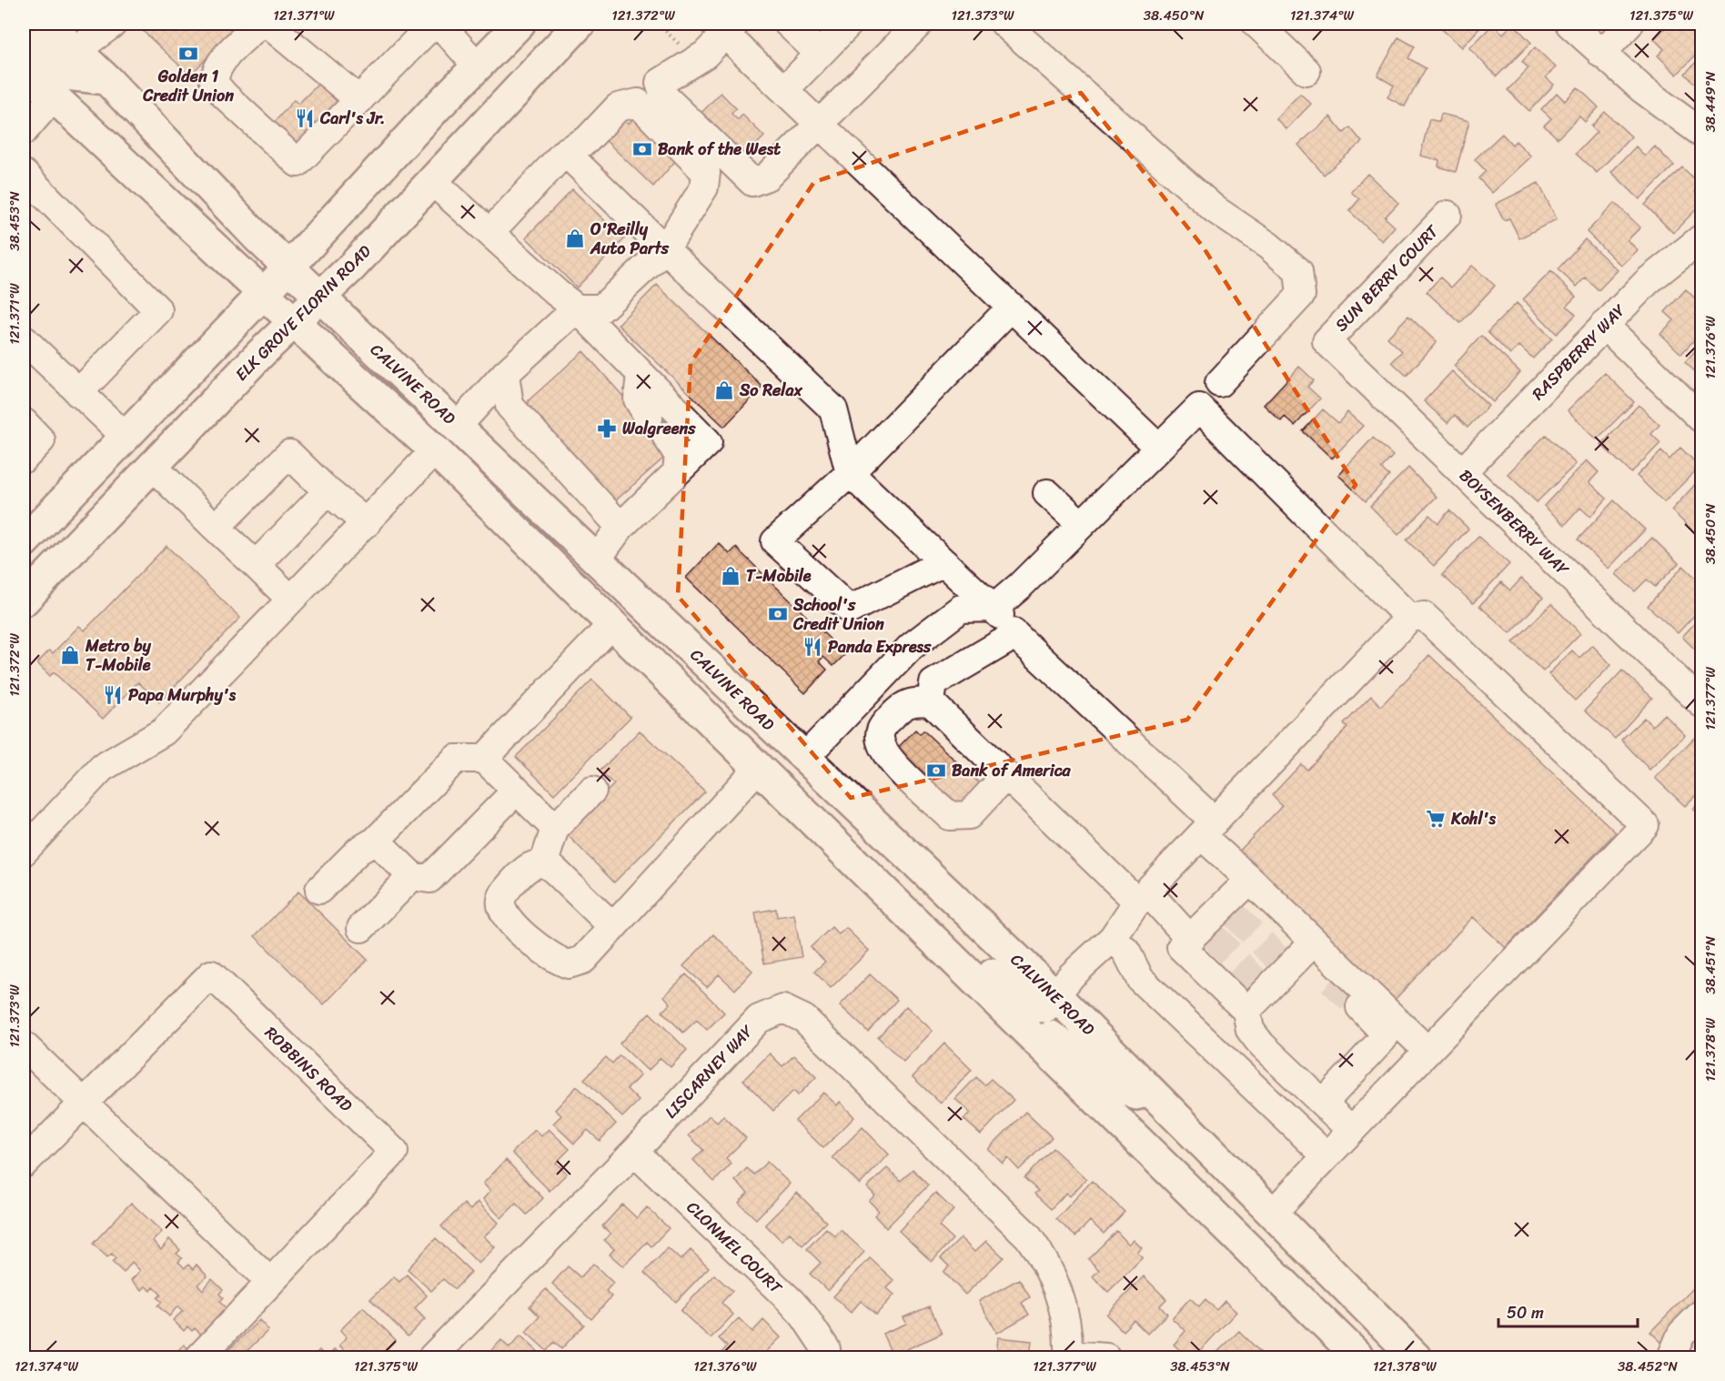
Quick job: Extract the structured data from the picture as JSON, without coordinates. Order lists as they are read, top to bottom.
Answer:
{
  "streets": {
    "main road": ["ELK GROVE FLORIN ROAD", "CALVINE ROAD"],
    "street": [
      "SUN BERRY COURT",
      "RASPBERRY WAY",
      "BOYSENBERRY WAY",
      "ROBBINS ROAD",
      "LISCARNEY WAY",
      "CLONMEL COURT"
    ]
  },
  "crossings": [
    ["SUN BERRY COURT", "BOYSENBERRY WAY"],
    ["ELK GROVE FLORIN ROAD", "CALVINE ROAD"],
    ["RASPBERRY WAY", "BOYSENBERRY WAY"],
    ["LISCARNEY WAY", "CLONMEL COURT"]
  ],
  "places": {
    "bank": [
      "Golden 1 Credit Union",
      "Bank of the West",
      "School's Credit Union",
      "Bank of America"
    ],
    "restaurant": ["Carl's Jr.", "Panda Express", "Papa Murphy's"],
    "shop": [
      "O'Reilly Auto Parts",
      "So Relax",
      "T-Mobile",
      "Metro by T-Mobile"
    ],
    "pharmacy": ["Walgreens"],
    "supermarket": ["Kohl's"]
  },
  "scale_bar": "50 m",
  "coordinates": [
    "121.371°W",
    "121.372°W",
    "121.373°W",
    "38.450°N",
    "121.374°W",
    "121.375°W",
    "38.449°N",
    "38.453°N",
    "121.376°W",
    "121.377°W",
    "38.451°N",
    "121.378°W",
    "38.452°N"
  ]
}
